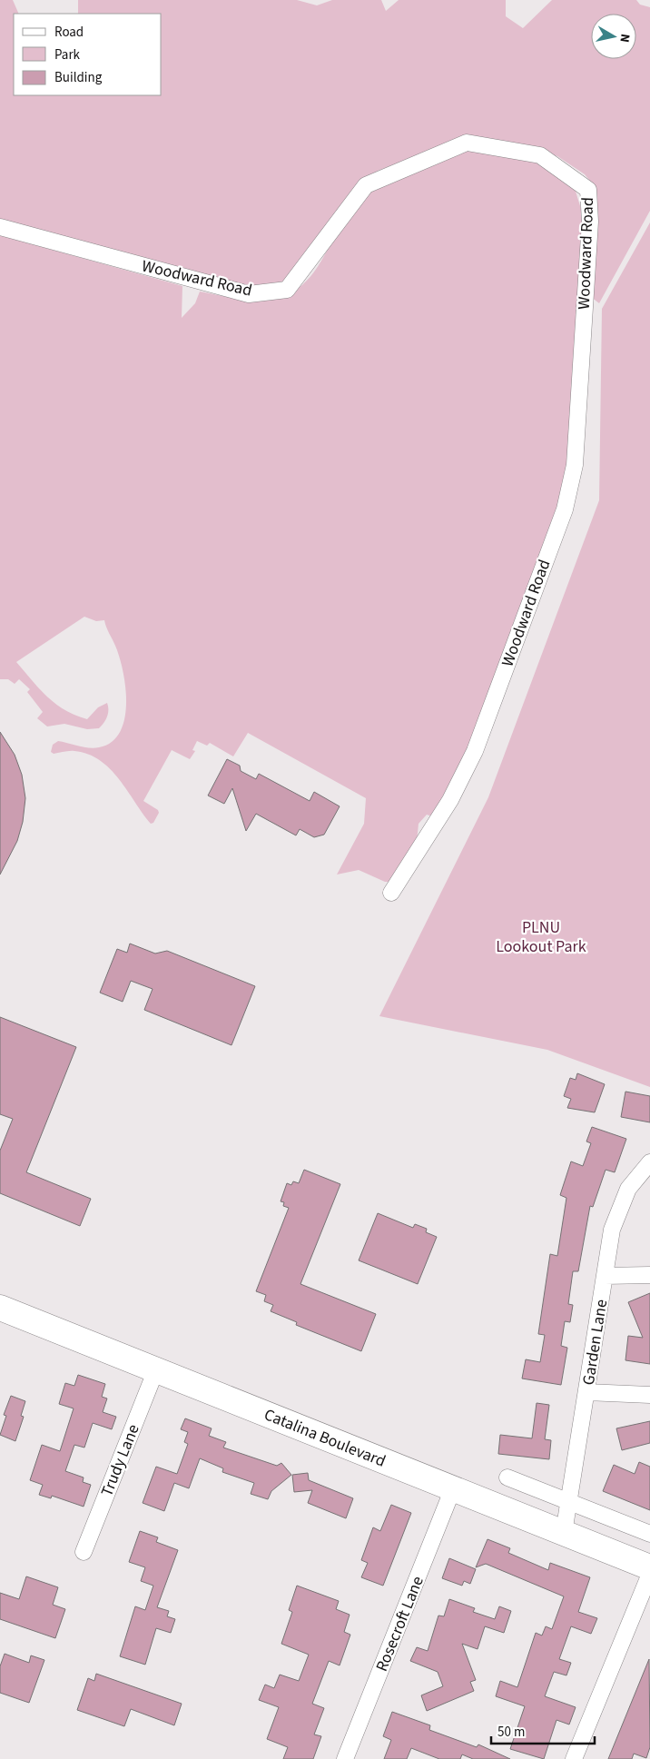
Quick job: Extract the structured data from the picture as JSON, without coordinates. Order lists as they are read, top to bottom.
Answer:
{
  "streets": {
    "main road": ["Catalina Boulevard"],
    "street": [
      "Woodward Road",
      "Garden Lane",
      "Trudy Lane",
      "Rosecroft Lane"
    ]
  },
  "crossings": [
    ["Garden Lane", "Catalina Boulevard"],
    ["Catalina Boulevard", "Trudy Lane"],
    ["Catalina Boulevard", "Rosecroft Lane"]
  ],
  "parks": ["PLNU Lookout Park"],
  "legend": ["Road", "Park", "Building"],
  "scale_bar": "50 m",
  "north": "right"
}
